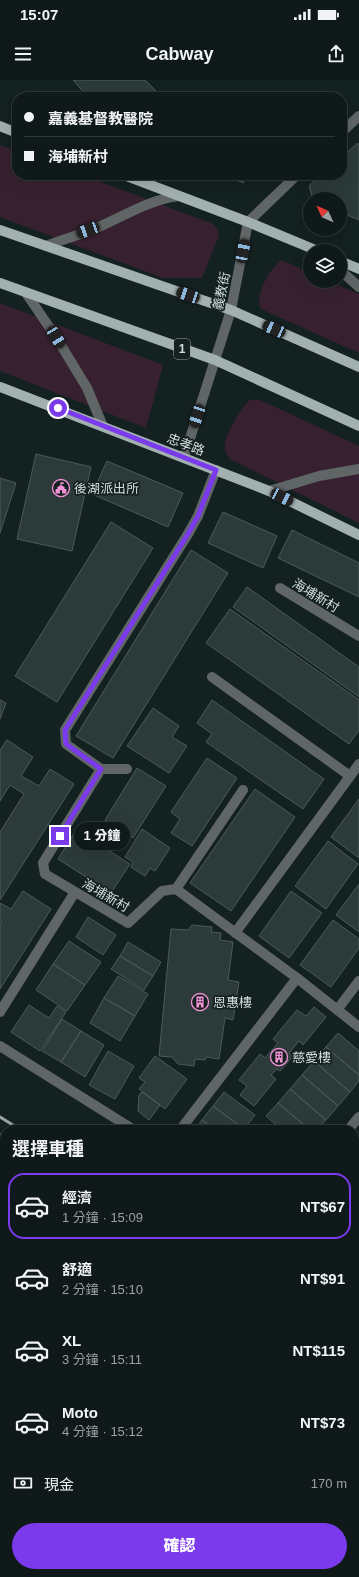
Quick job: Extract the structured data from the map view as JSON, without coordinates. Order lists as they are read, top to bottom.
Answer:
{
  "streets": {
    "main road": ["1", "忠孝路"],
    "street": ["義教街", "海埔新村"]
  },
  "crossings": [
    ["義教街", "1"],
    ["義教街", "忠孝路"]
  ],
  "places": {
    "public building": ["後湖派出所"],
    "building": ["恩惠樓", "慈愛樓"]
  },
  "north": "top left",
  "page": {
    "status": "15:07",
    "header": "Cabway",
    "banner": ["嘉義基督教醫院", "海埔新村"],
    "bubble": "1 分鐘",
    "heading": "選擇車種",
    "list": [
      {
        "name": "經濟",
        "note": "1 分鐘 · 15:09",
        "value": "NT$67"
      },
      {
        "name": "舒適",
        "note": "2 分鐘 · 15:10",
        "value": "NT$91"
      },
      {
        "name": "XL",
        "note": "3 分鐘 · 15:11",
        "value": "NT$115"
      },
      {
        "name": "Moto",
        "note": "4 分鐘 · 15:12",
        "value": "NT$73"
      }
    ],
    "pay": ["現金", "170 m"],
    "buttons": "確認"
  }
}
